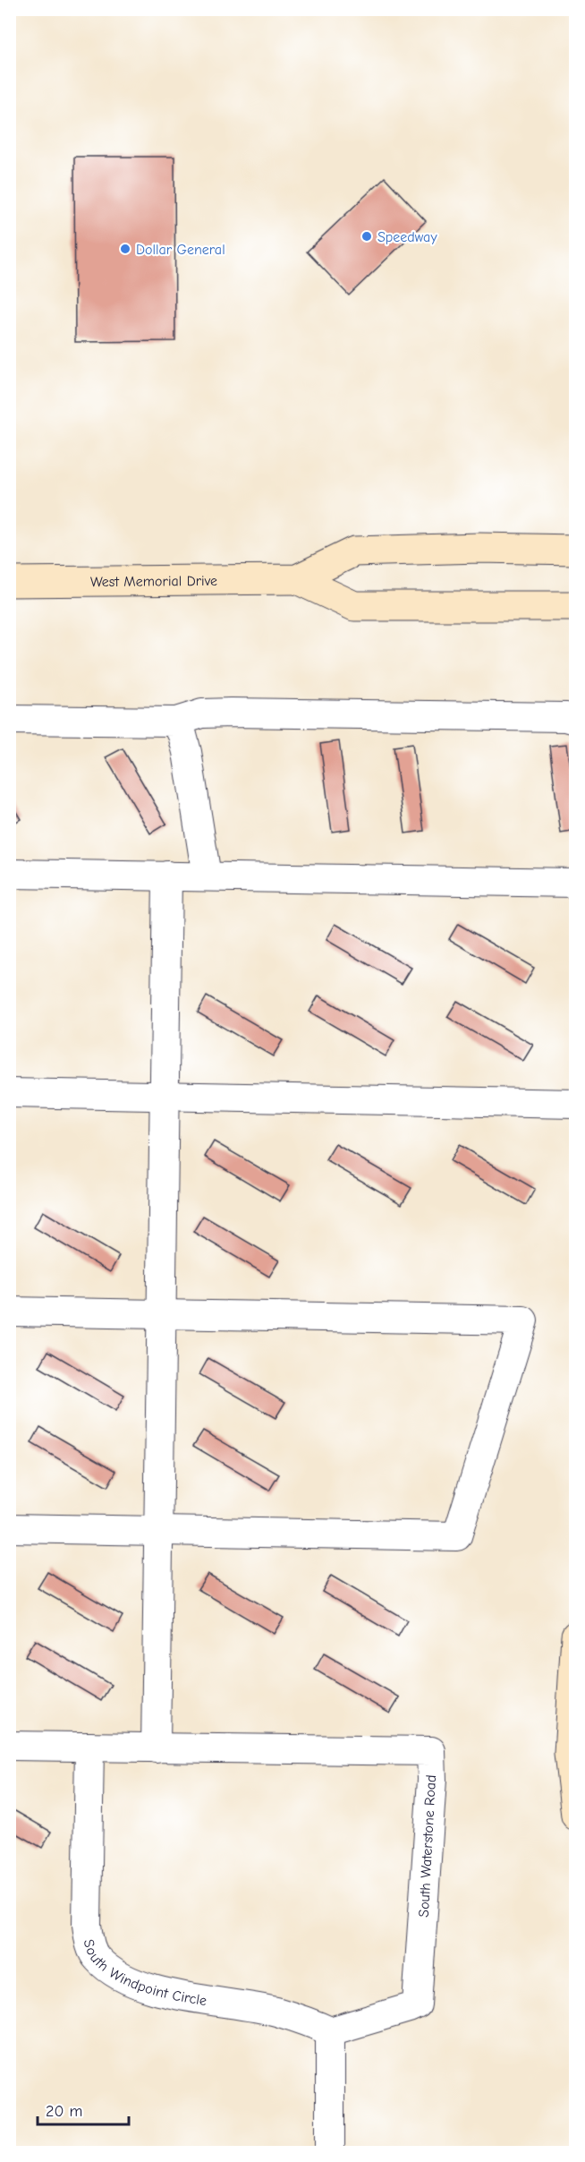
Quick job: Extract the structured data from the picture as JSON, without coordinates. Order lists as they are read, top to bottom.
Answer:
{
  "streets": {
    "main road": ["West Memorial Drive"],
    "street": ["South Waterstone Road", "South Windpoint Circle"]
  },
  "crossings": [
    ["South Waterstone Road", "South Windpoint Circle"]
  ],
  "places": ["Speedway", "Dollar General"],
  "scale_bar": "20 m"
}
